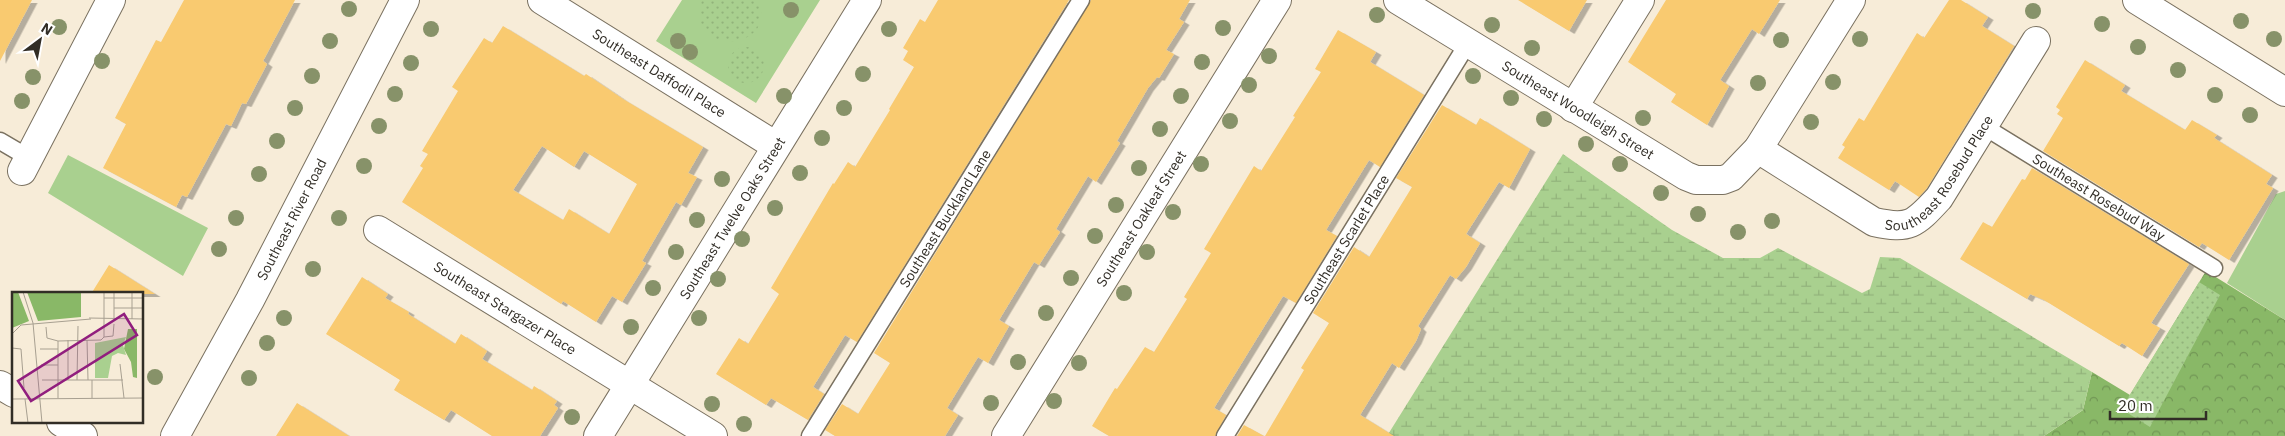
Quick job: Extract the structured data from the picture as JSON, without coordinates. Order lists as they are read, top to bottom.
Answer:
{
  "streets": {
    "street": [
      "Southeast Daffodil Place",
      "Southeast Woodleigh Street",
      "Southeast Rosebud Place",
      "Southeast Twelve Oaks Street",
      "Southeast Oakleaf Street",
      "Southeast River Road",
      "Southeast Stargazer Place"
    ],
    "lane": ["Southeast Rosebud Way", "Southeast Buckland Lane", "Southeast Scarlet Place"]
  },
  "crossings": [
    ["Southeast Daffodil Place", "Southeast Twelve Oaks Street"],
    ["Southeast Woodleigh Street", "Southeast Rosebud Place"],
    ["Southeast Woodleigh Street", "Southeast Scarlet Place"],
    ["Southeast Rosebud Place", "Southeast Rosebud Way"],
    ["Southeast Twelve Oaks Street", "Southeast Stargazer Place"]
  ],
  "scale_bar": "20 m",
  "north": "top right"
}
